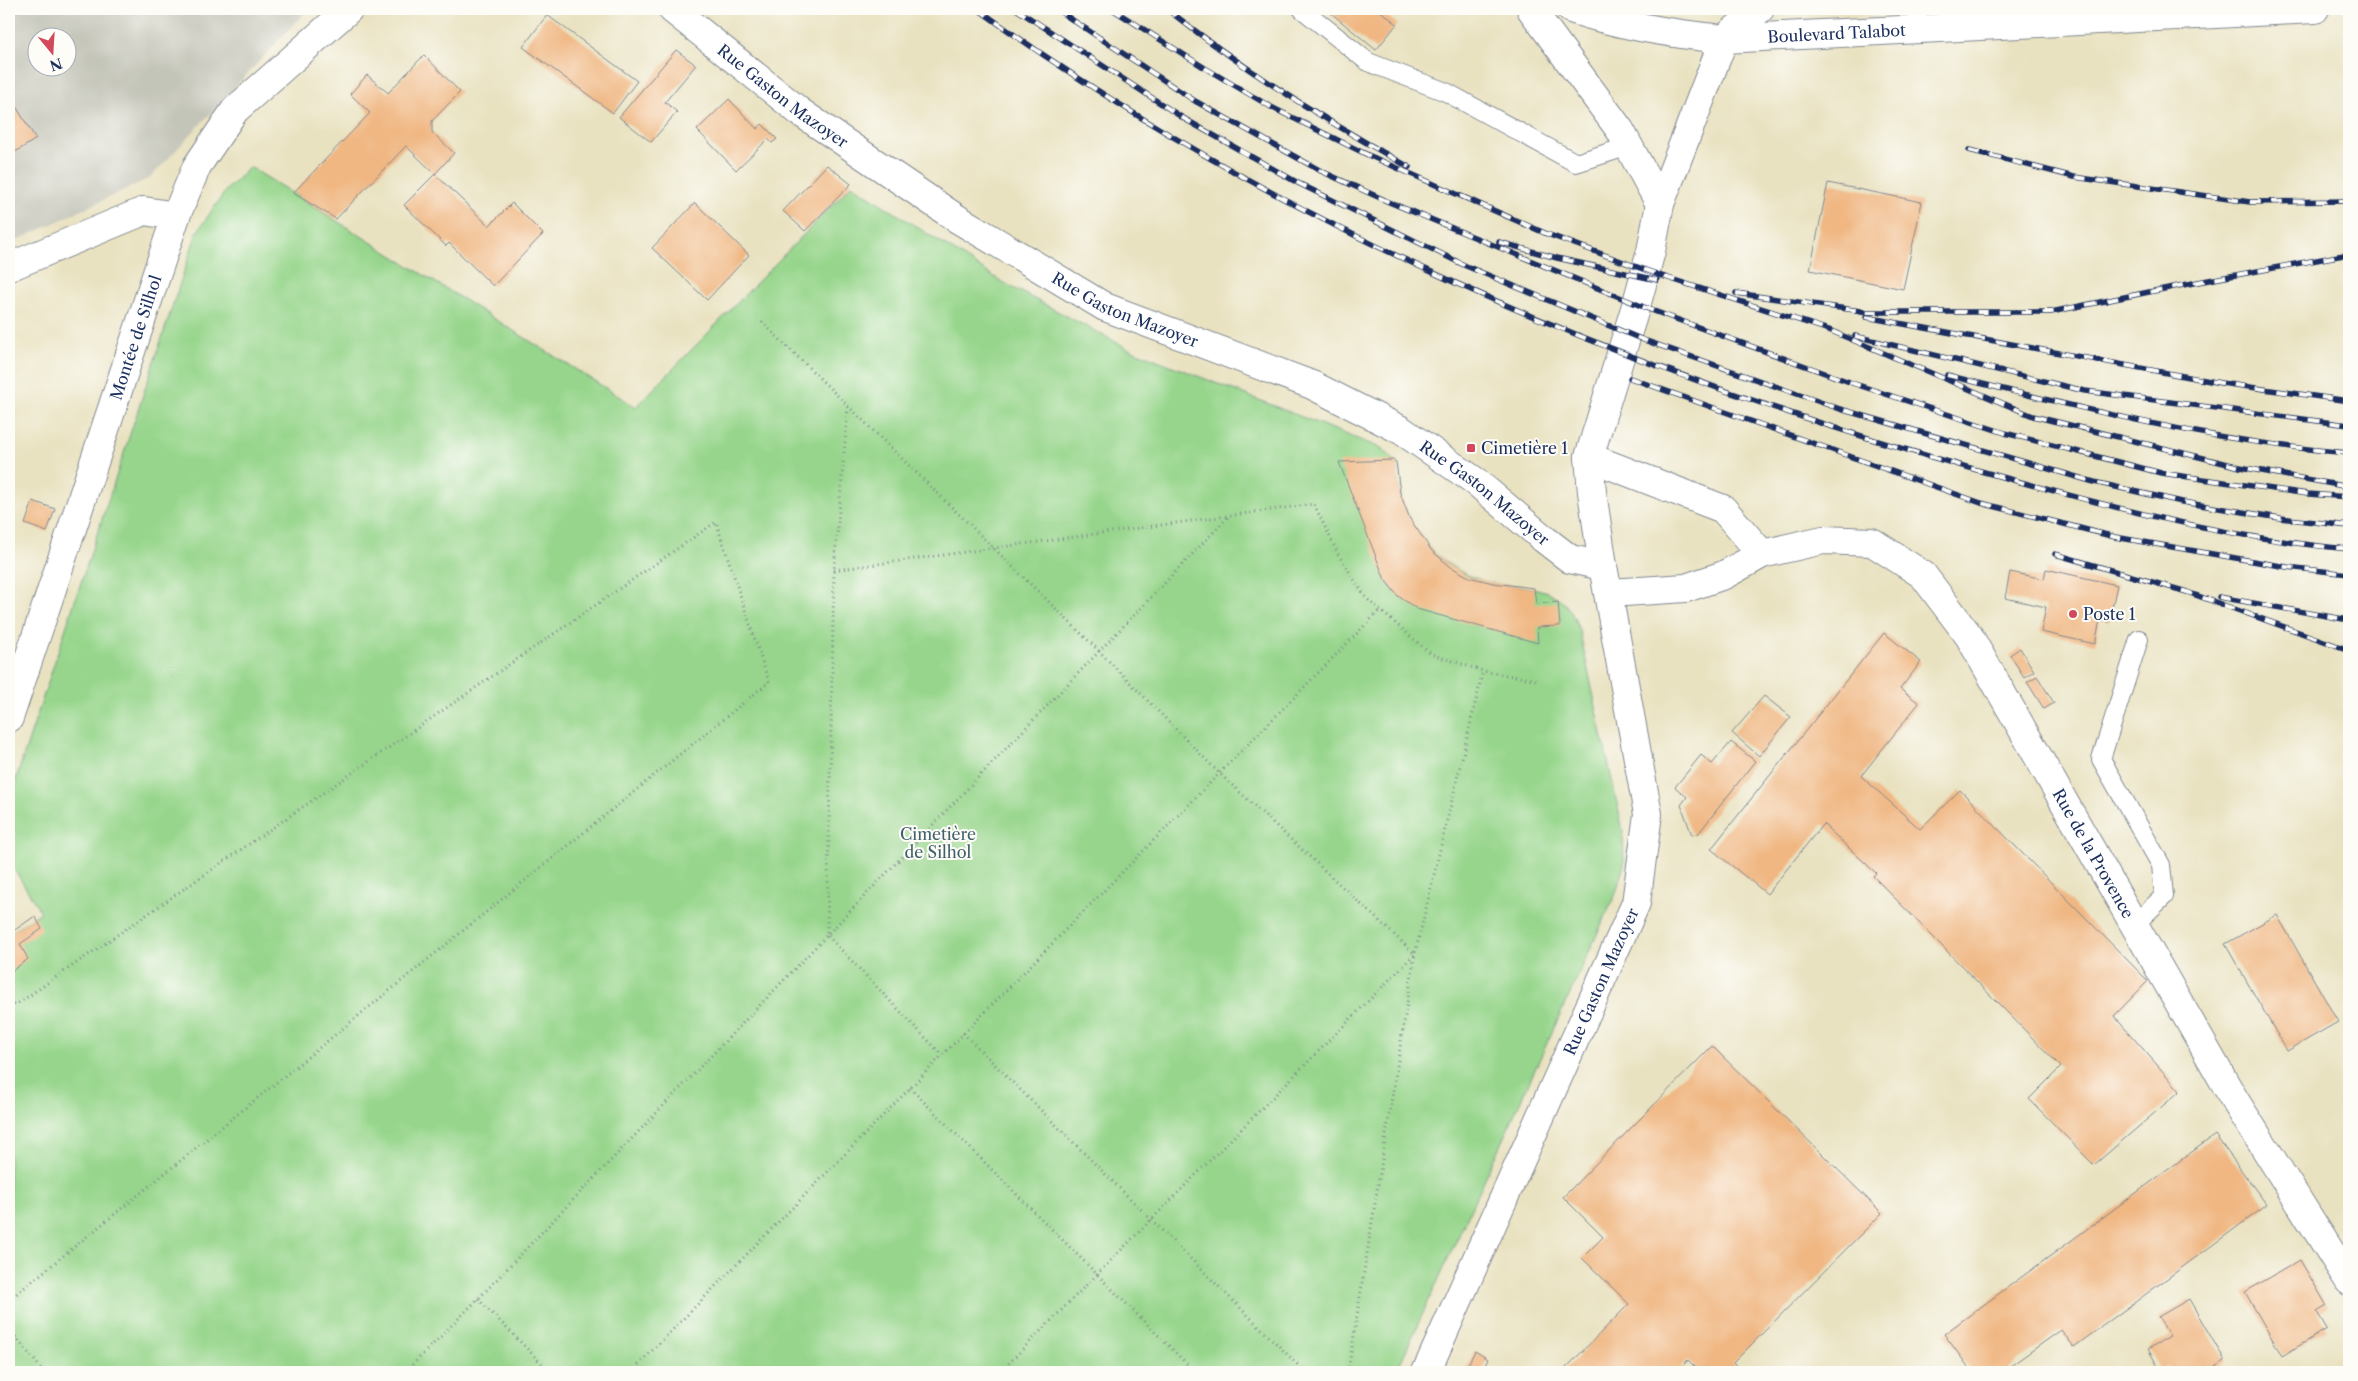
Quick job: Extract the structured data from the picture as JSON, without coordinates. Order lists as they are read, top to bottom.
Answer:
{
  "streets": {
    "street": [
      "Boulevard Talabot",
      "Rue Gaston Mazoyer",
      "Montée de Silhol",
      "Rue de la Provence"
    ]
  },
  "crossings": [
    ["Rue Gaston Mazoyer", "Rue de la Provence"]
  ],
  "parks": ["Cimetière de Silhol"],
  "places": {
    "transit": ["Cimetière 1"],
    "other": ["Poste 1"]
  },
  "north": "bottom"
}
